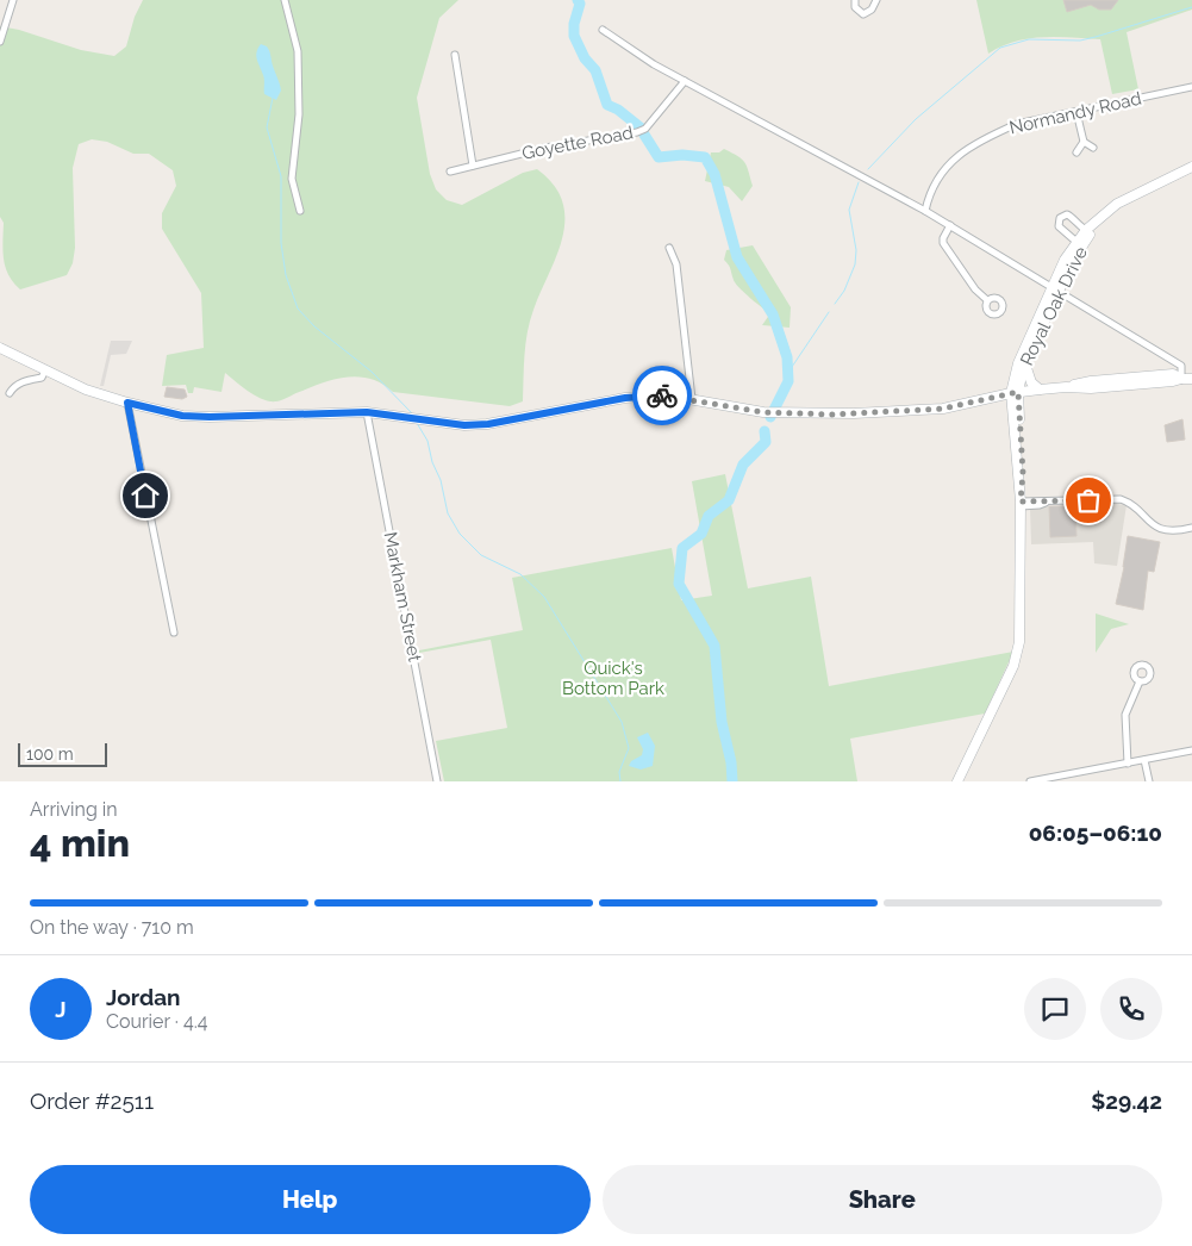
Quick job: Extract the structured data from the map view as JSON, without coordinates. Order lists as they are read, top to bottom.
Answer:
{
  "streets": {
    "main road": ["Royal Oak Drive"],
    "street": ["Normandy Road", "Goyette Road", "Markham Street"]
  },
  "parks": ["Quick's Bottom Park"],
  "scale_bar": "100 m",
  "page": {
    "scale": "100 m",
    "heading": ["4 min", "Arriving in", "06:05–06:10"],
    "panel": [
      "Jordan",
      "Courier · 4.4",
      "Order #2511",
      "$29.42"
    ],
    "bar": "On the way · 710 m",
    "round": "J",
    "buttons": ["Help", "Share"]
  }
}
